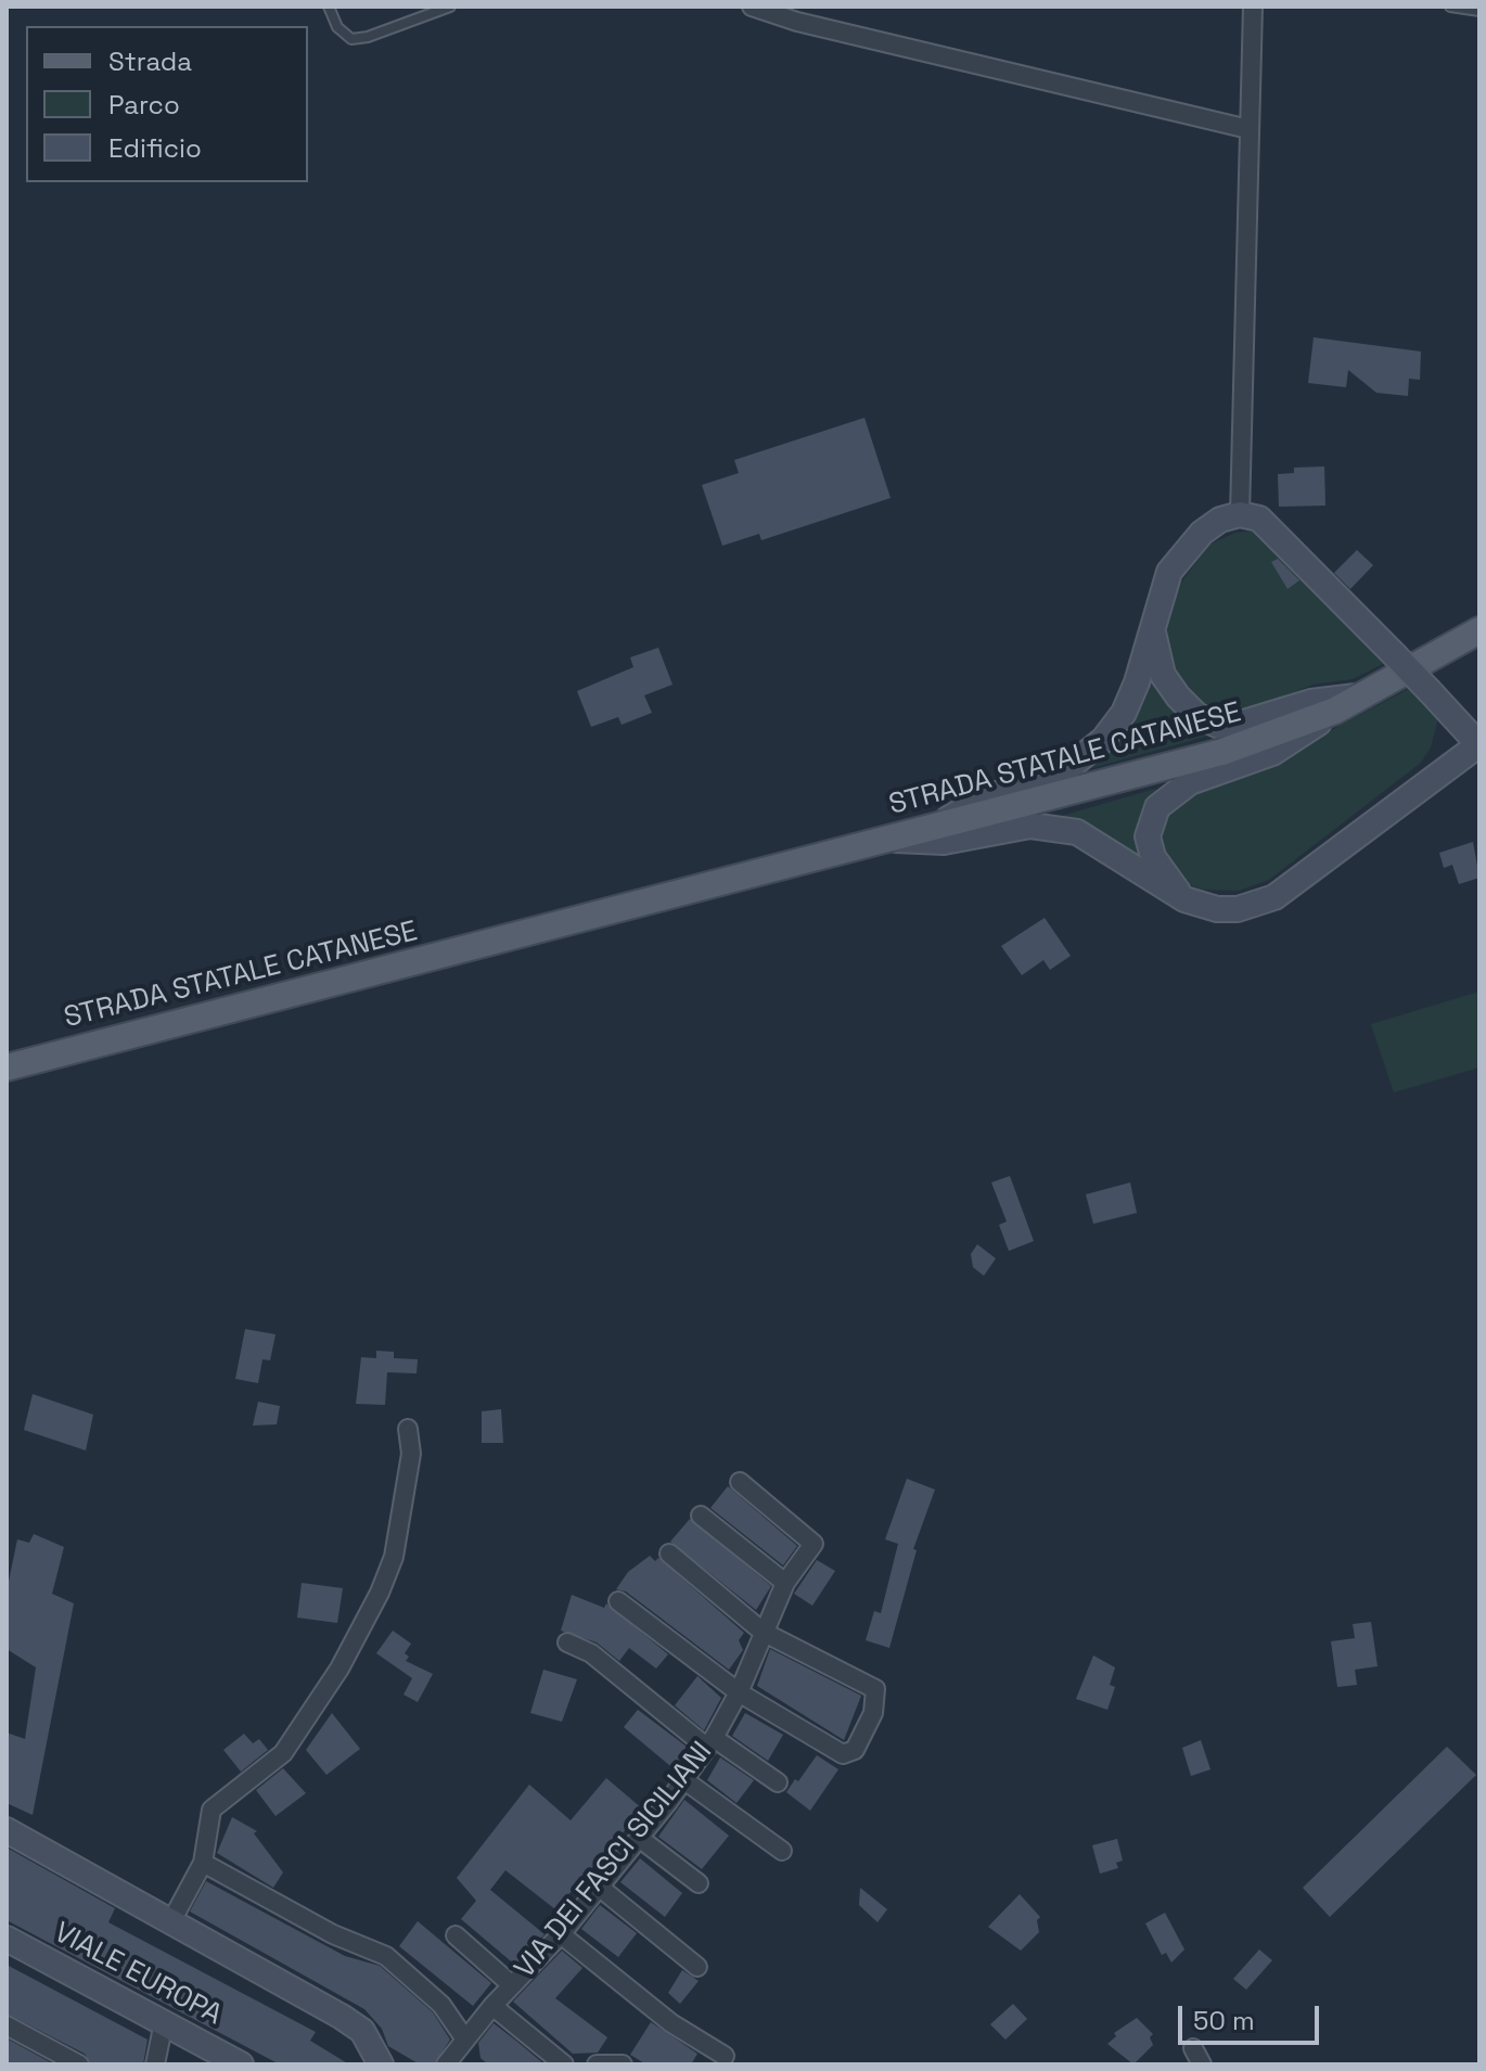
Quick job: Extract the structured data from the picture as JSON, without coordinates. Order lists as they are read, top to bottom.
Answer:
{
  "streets": {
    "main road": ["STRADA STATALE CATANESE"],
    "street": ["VIA DEI FASCI SICILIANI", "VIALE EUROPA"]
  },
  "legend": ["Strada", "Parco", "Edificio"],
  "scale_bar": "50 m"
}
